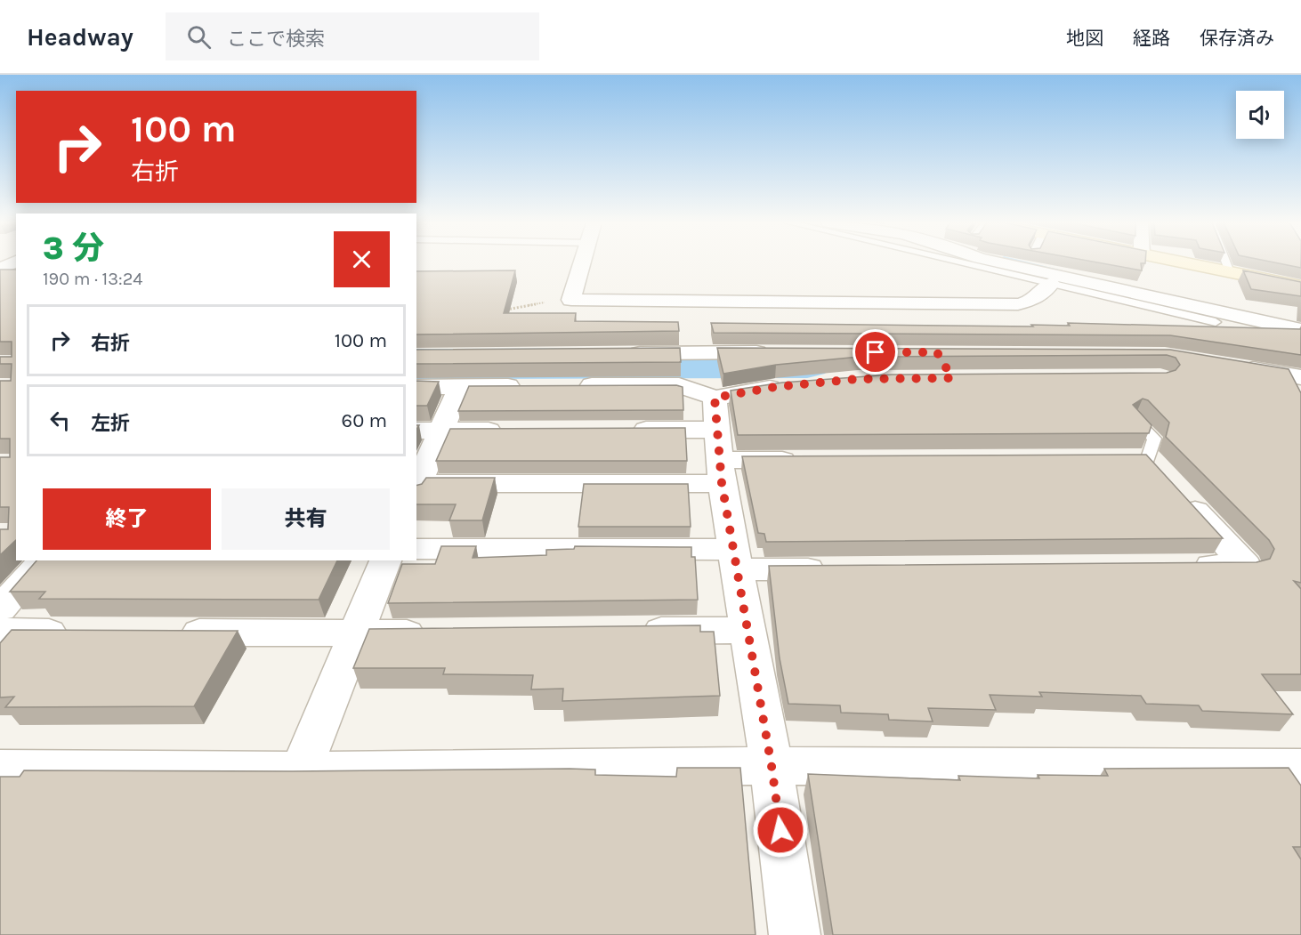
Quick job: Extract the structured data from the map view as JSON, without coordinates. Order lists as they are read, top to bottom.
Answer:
{
  "page": {
    "header": "Headway",
    "search": "ここで検索",
    "nav": ["地図", "経路", "保存済み"],
    "turn": ["100 m", "右折"],
    "heading": ["3 分", "190 m · 13:24"],
    "list": [
      {
        "name": "右折",
        "value": "100 m"
      },
      {
        "name": "左折",
        "value": "60 m"
      }
    ],
    "buttons": ["終了", "共有"]
  }
}
